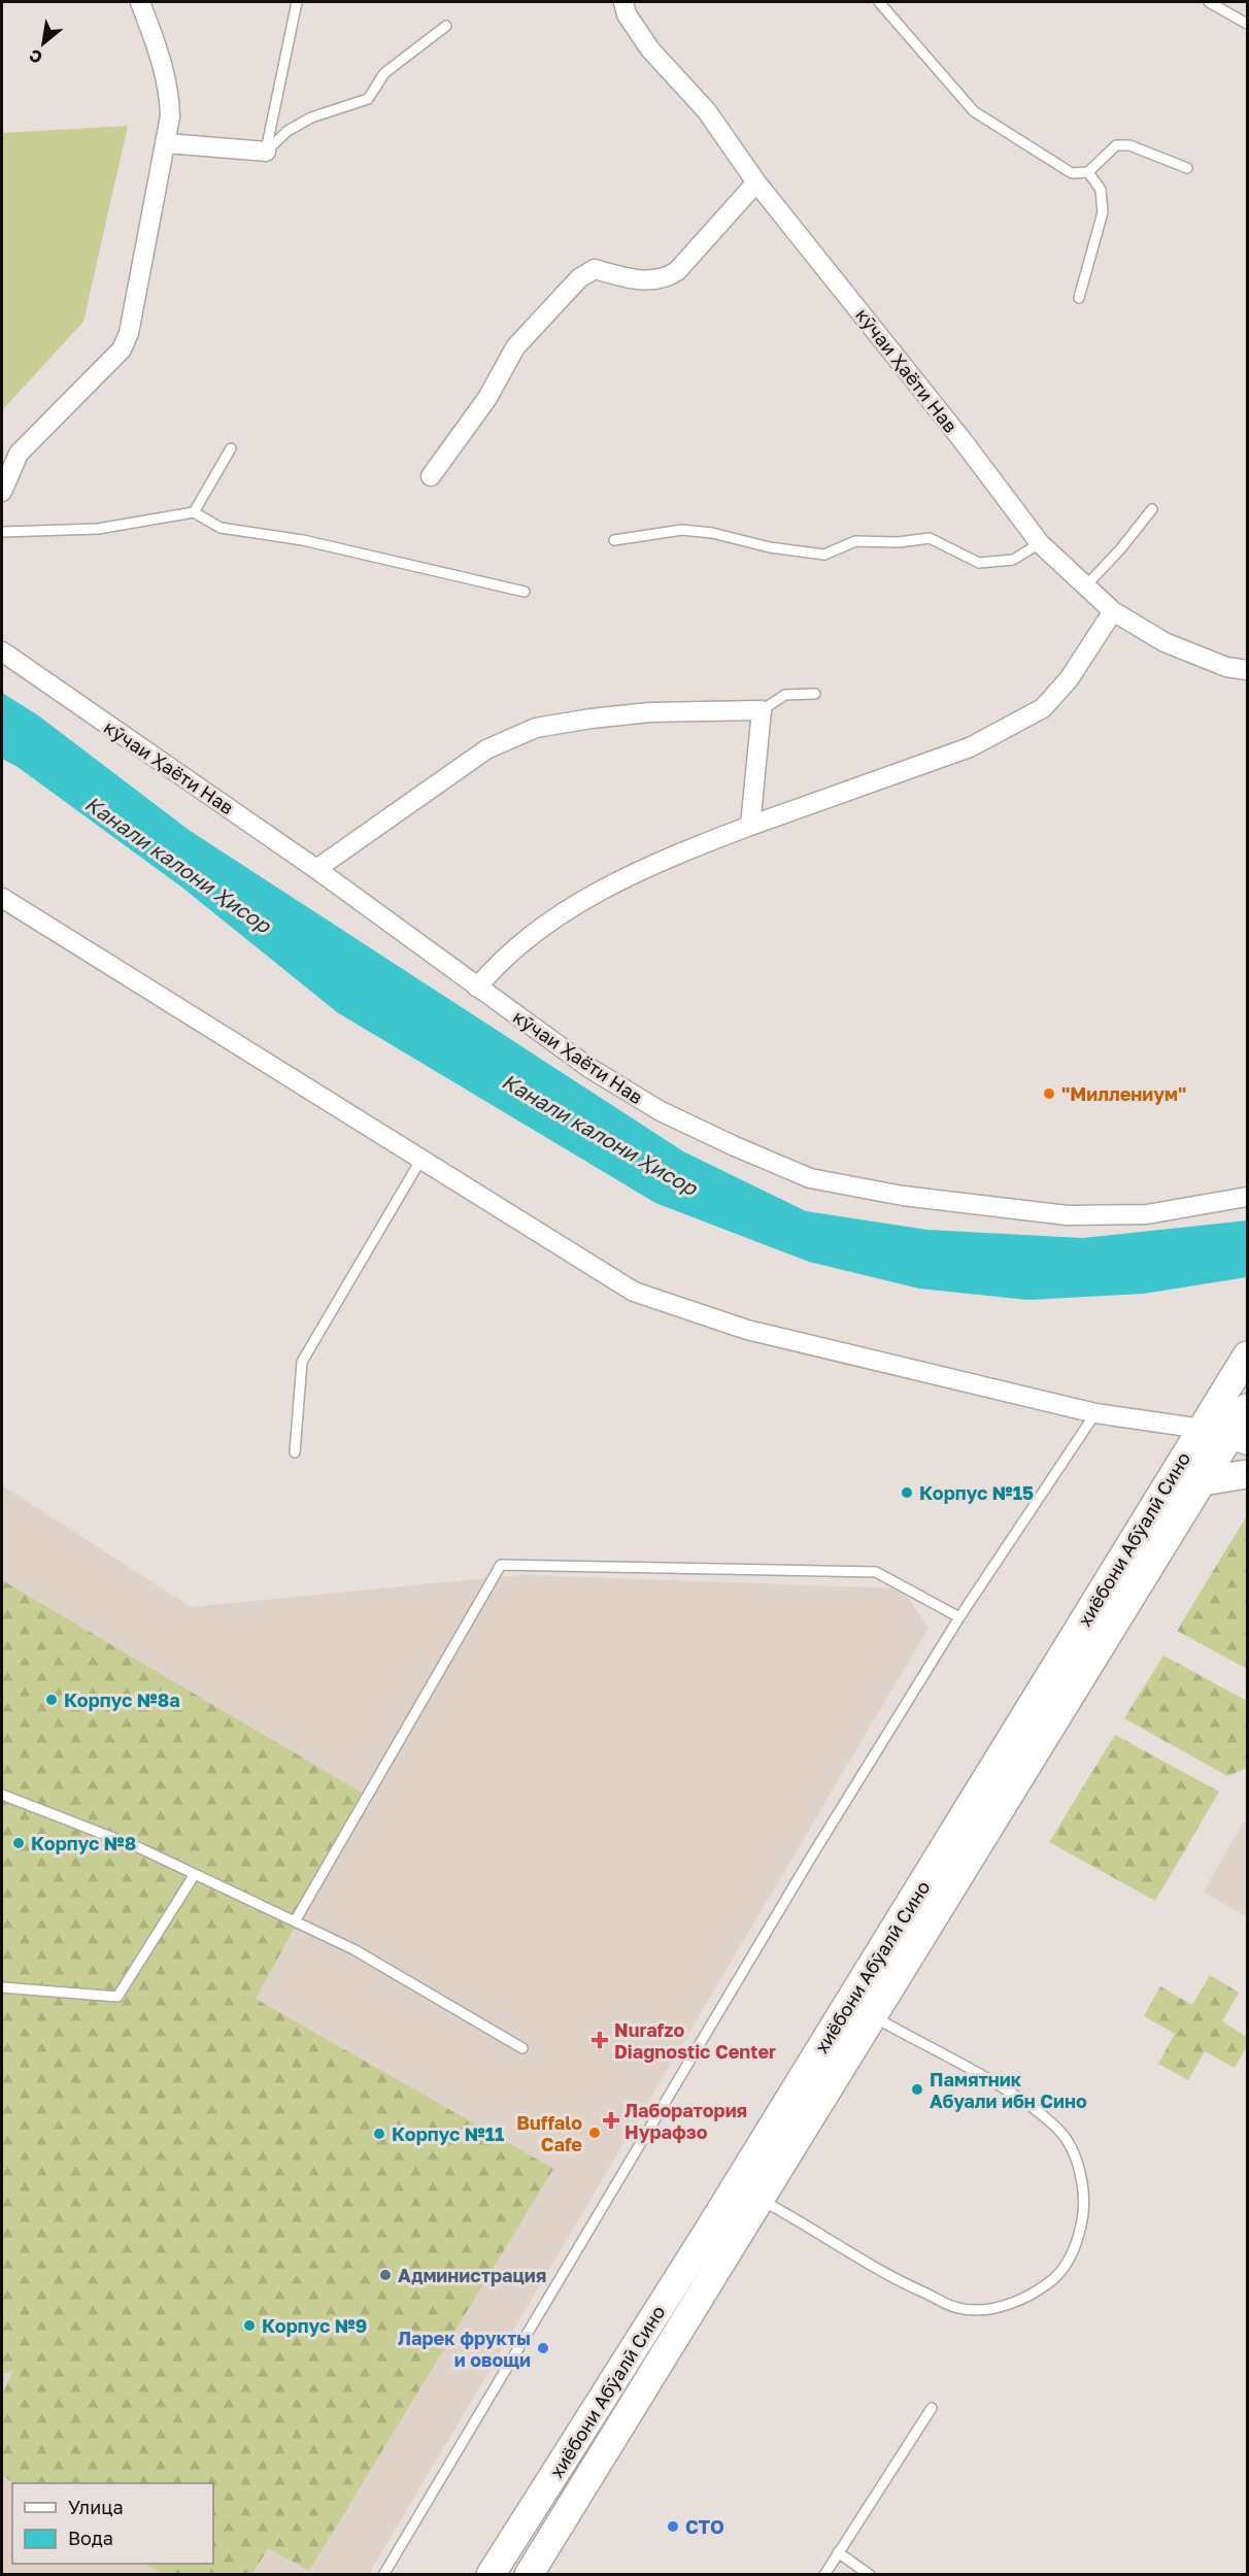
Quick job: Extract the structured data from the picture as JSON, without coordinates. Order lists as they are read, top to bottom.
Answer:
{
  "streets": {
    "main road": ["хиёбони Абӯалӣ Сино"],
    "street": ["кӯчаи Ҳаёти Нав"]
  },
  "water": ["Канали калони Ҳисор"],
  "places": {
    "other": [
      "\"Миллениум\"",
      "Корпус №15",
      "Корпус №8а",
      "Корпус №8",
      "Памятник Абуали ибн Сино",
      "Buffalo Cafe",
      "Корпус №11",
      "Администрация",
      "Корпус №9",
      "Ларек фрукты и овощи",
      "СТО"
    ],
    "health": ["Nurafzo Diagnostic Center", "Лаборатория Нурафзо"]
  },
  "legend": ["Улица", "Вода"],
  "north": "bottom left"
}
